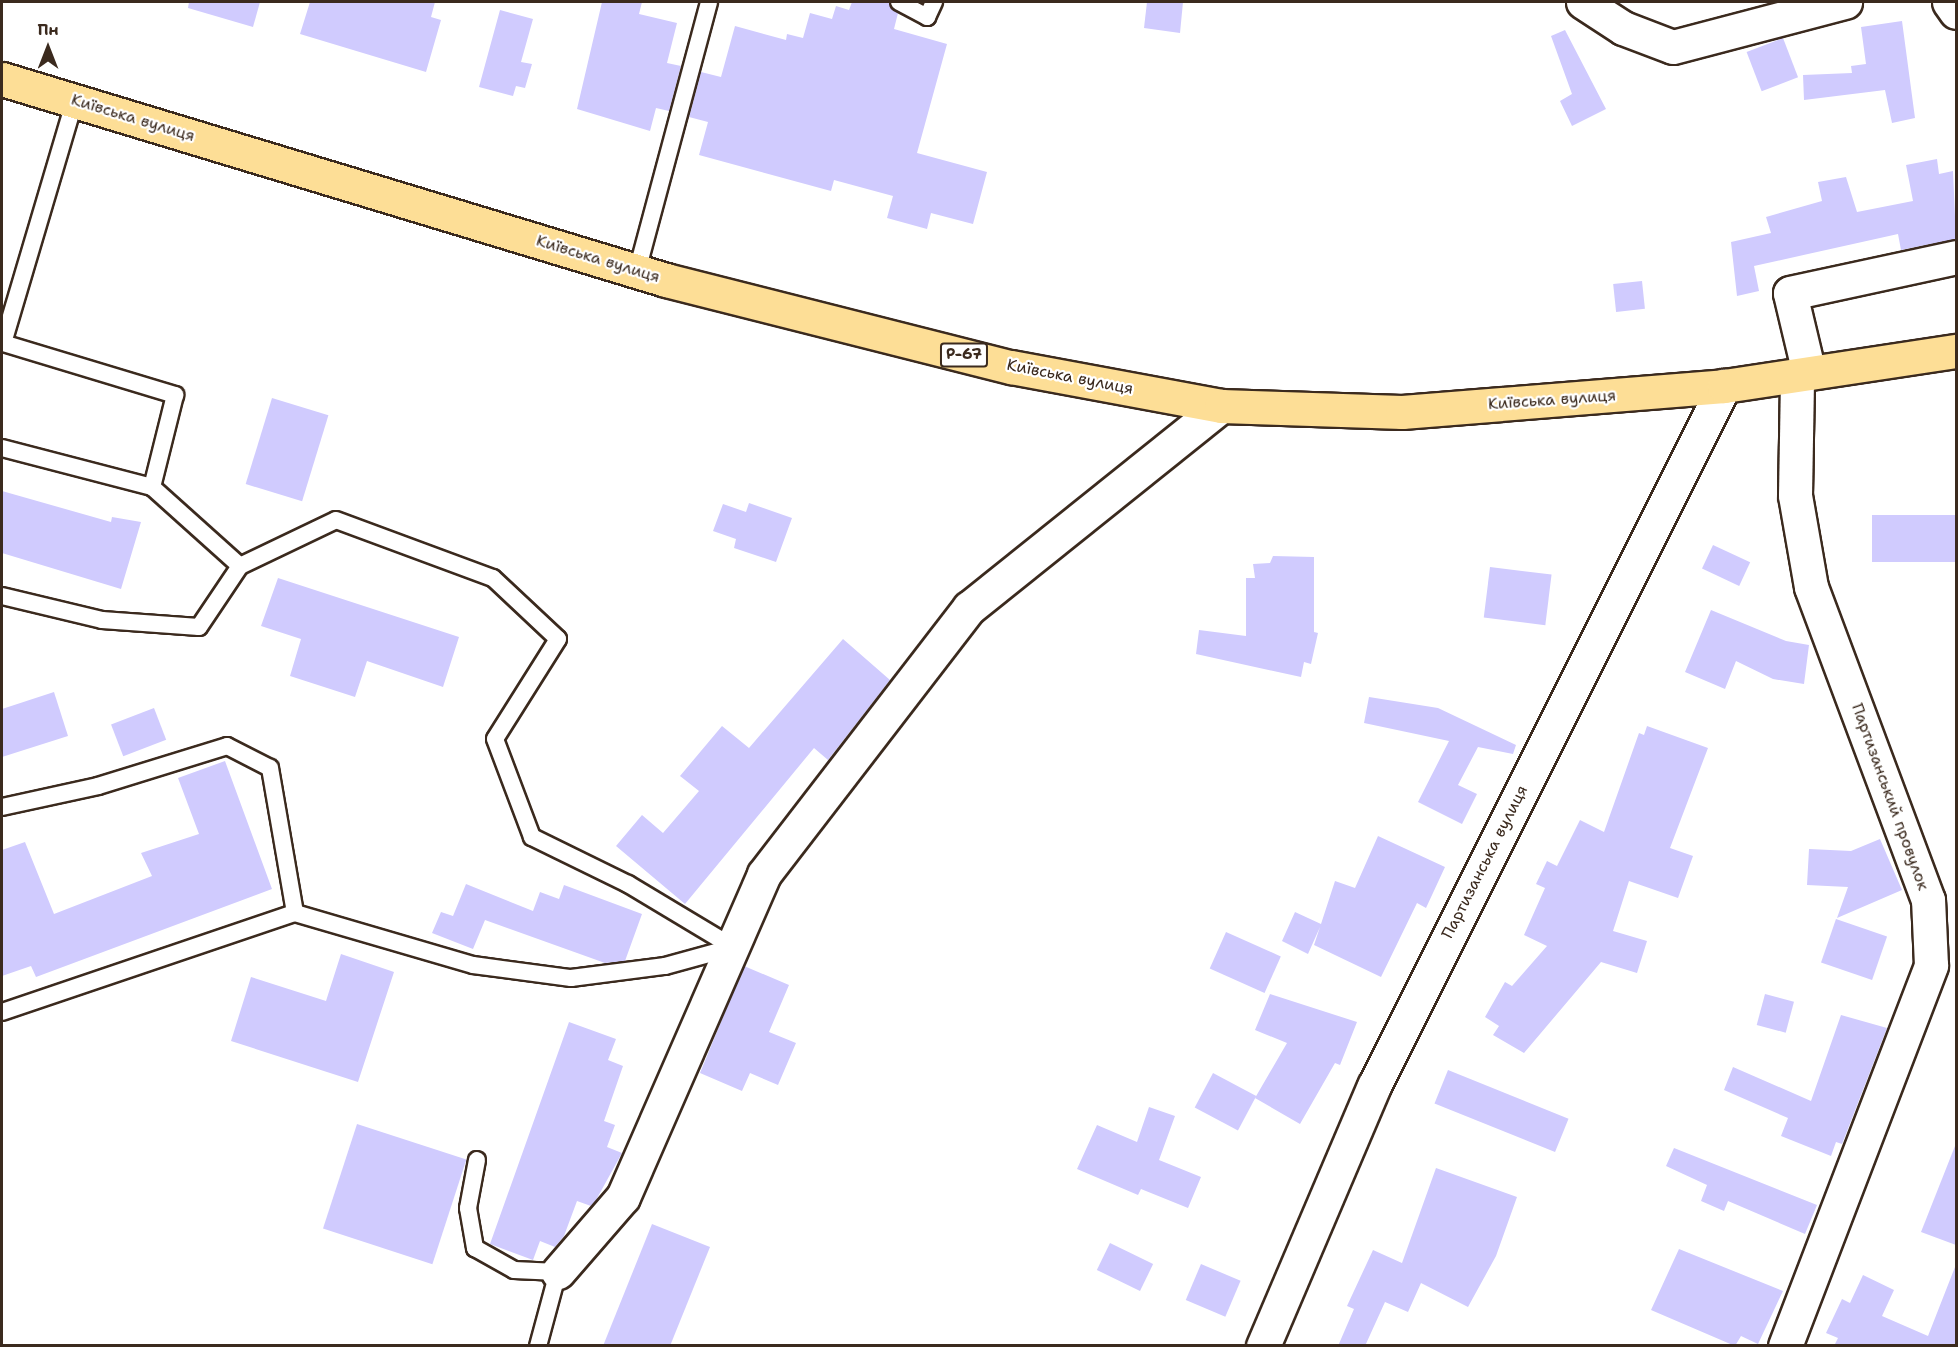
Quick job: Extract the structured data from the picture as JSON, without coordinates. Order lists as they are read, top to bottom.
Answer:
{
  "streets": {
    "main road": ["Київська вулиця", "Р-67"],
    "street": ["Партизанський провулок", "Партизанська вулиця"]
  },
  "crossings": [
    ["Київська вулиця", "Партизанський провулок"],
    ["Київська вулиця", "Партизанська вулиця"]
  ],
  "north": "top"
}
